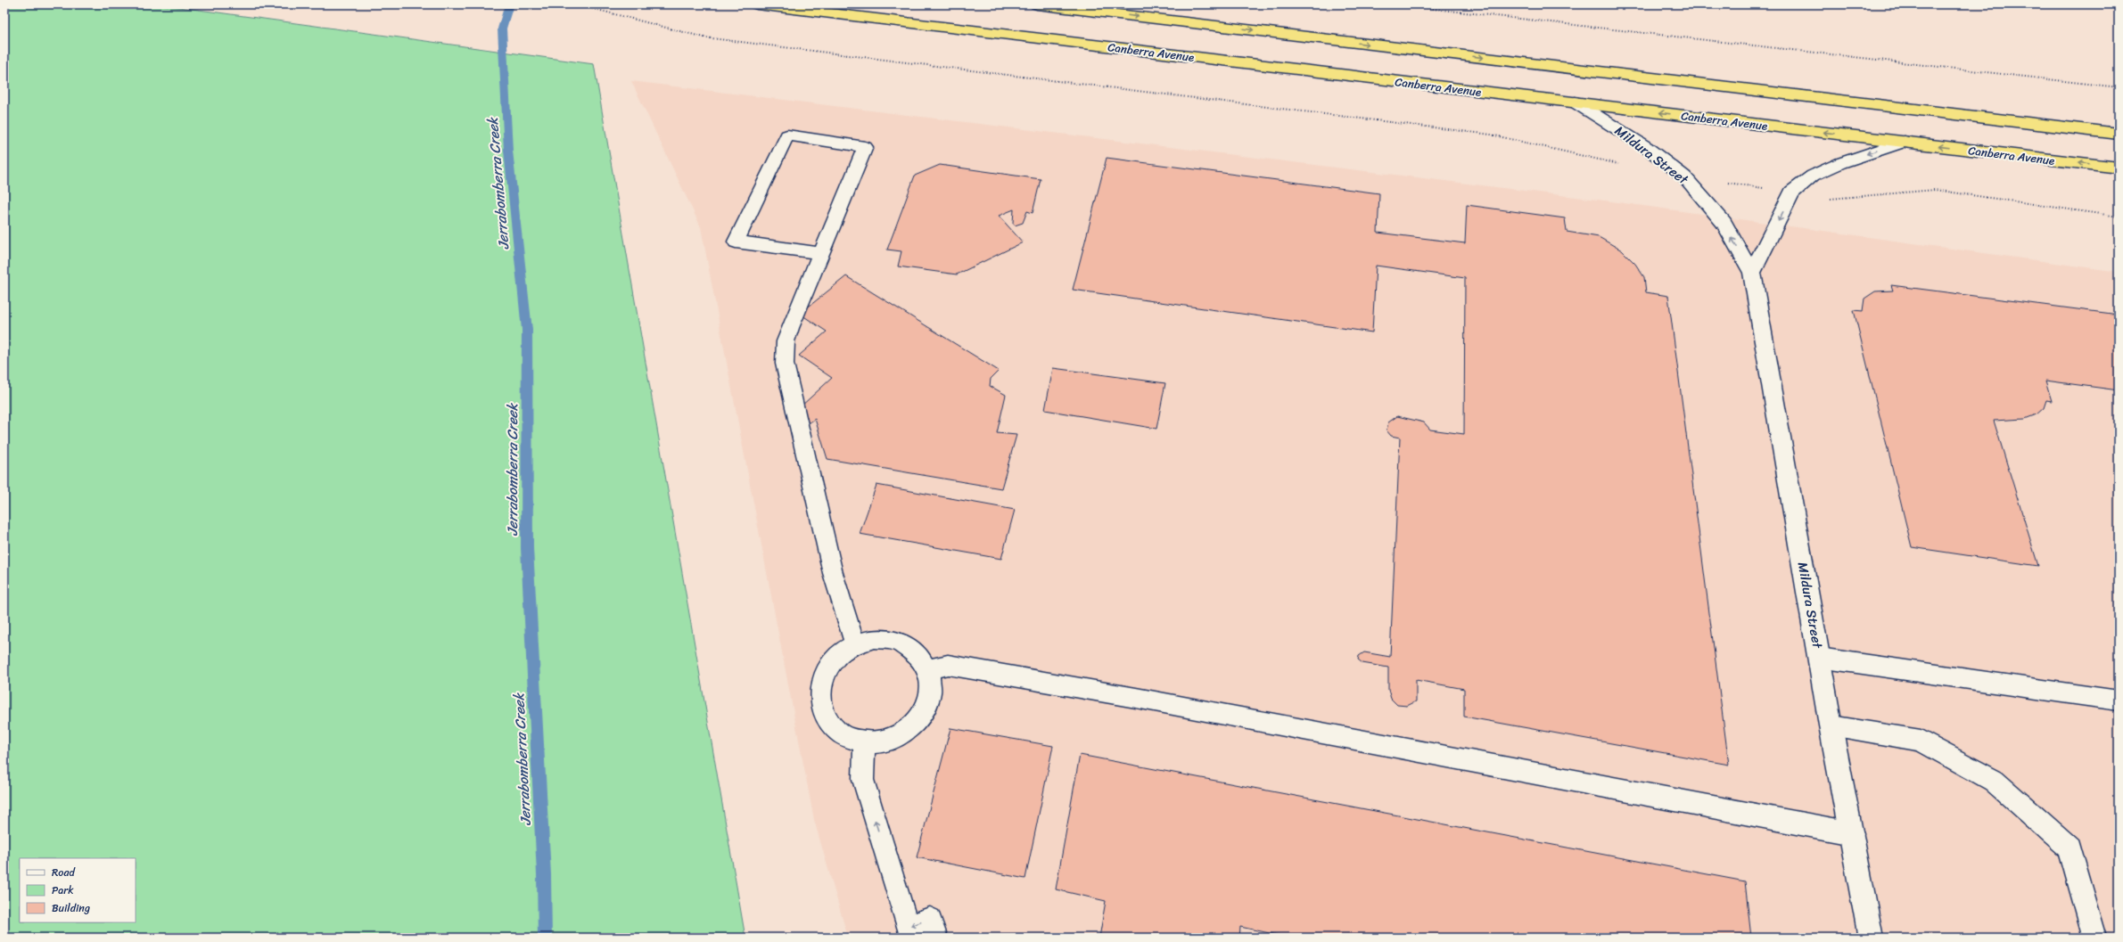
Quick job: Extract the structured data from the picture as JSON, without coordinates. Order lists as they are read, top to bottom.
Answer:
{
  "streets": {
    "highway": ["Canberra Avenue"],
    "street": ["Mildura Street"]
  },
  "crossings": [
    ["Canberra Avenue", "Mildura Street"]
  ],
  "water": ["Jerrabomberra Creek"],
  "legend": ["Road", "Park", "Building"]
}
